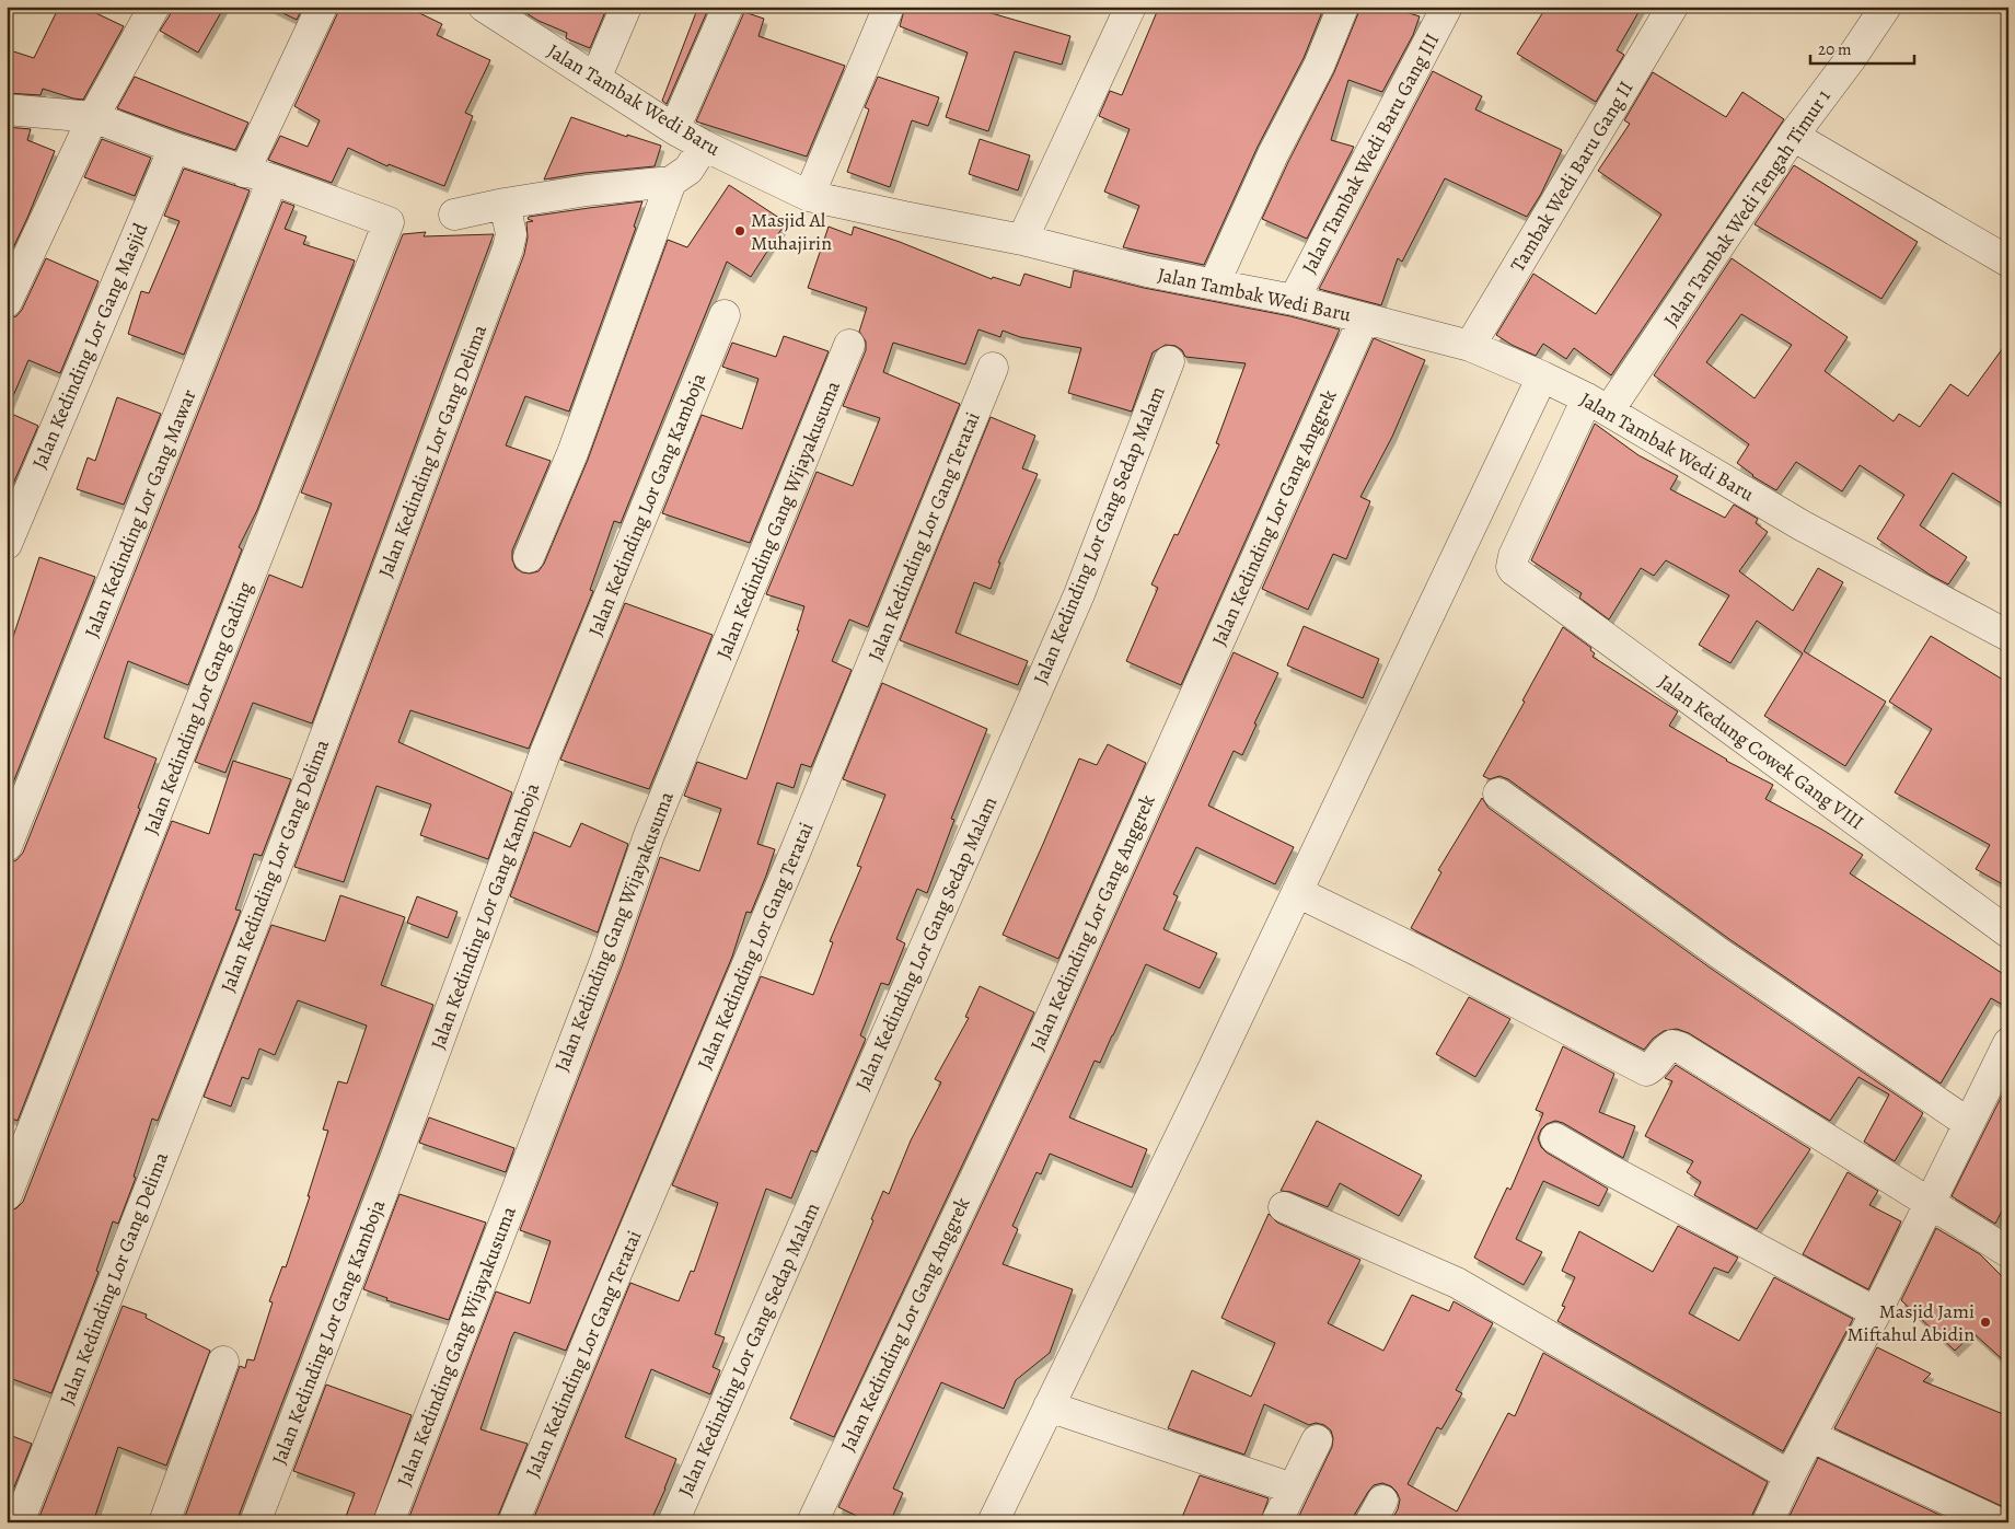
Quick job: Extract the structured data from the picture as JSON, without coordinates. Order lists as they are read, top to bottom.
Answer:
{
  "streets": {
    "street": [
      "Jalan Tambak Wedi Baru",
      "Jalan Tambak Wedi Baru Gang III",
      "Tambak Wedi Baru Gang II",
      "Jalan Tambak Wedi Tengah Timur 1",
      "Jalan Kedinding Lor Gang Masjid",
      "Jalan Kedinding Lor Gang Delima",
      "Jalan Kedinding Lor Gang Kamboja",
      "Jalan Kedinding Lor Gang Mawar",
      "Jalan Kedinding Lor Gang Anggrek",
      "Jalan Kedinding Gang Wijayakusuma",
      "Jalan Kedinding Lor Gang Sedap Malam",
      "Jalan Kedinding Lor Gang Teratai",
      "Jalan Kedinding Lor Gang Gading",
      "Jalan Kedung Cowek Gang VIII"
    ]
  },
  "crossings": [
    ["Jalan Tambak Wedi Baru", "Jalan Tambak Wedi Baru Gang III"],
    ["Jalan Tambak Wedi Baru", "Tambak Wedi Baru Gang II"],
    ["Jalan Tambak Wedi Baru", "Jalan Tambak Wedi Tengah Timur 1"],
    ["Jalan Tambak Wedi Baru", "Jalan Kedinding Lor Gang Anggrek"],
    ["Jalan Tambak Wedi Tengah Timur 1", "Jalan Kedung Cowek Gang VIII"],
    ["Jalan Kedinding Lor Gang Mawar", "Jalan Kedinding Lor Gang Gading"]
  ],
  "places": ["Masjid Al Muhajirin", "Masjid Jami Miftahul Abidin"],
  "scale_bar": "20 m"
}
